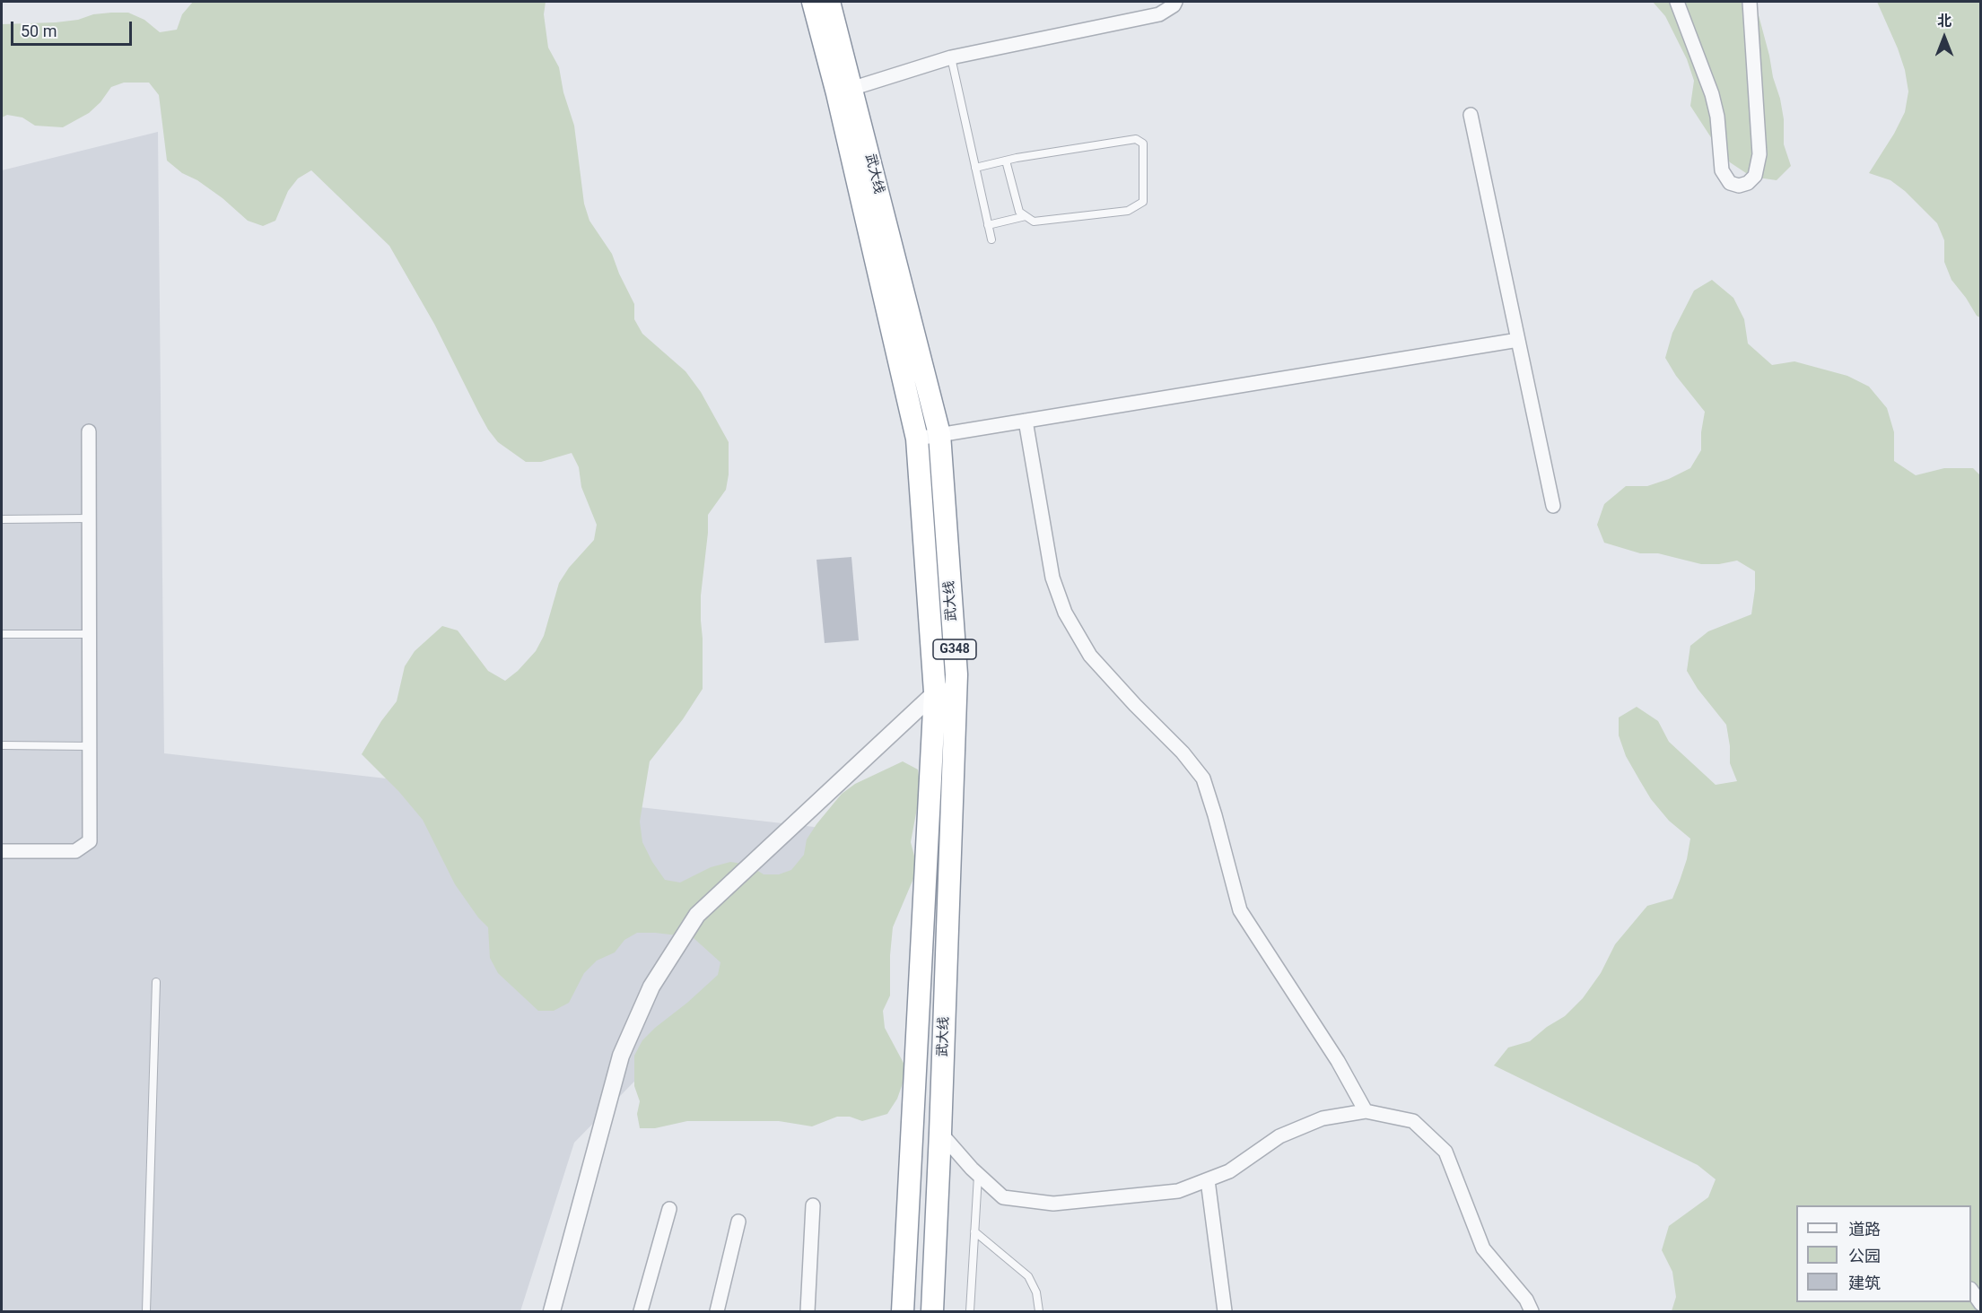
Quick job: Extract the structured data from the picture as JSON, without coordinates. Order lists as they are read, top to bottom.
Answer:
{
  "streets": {
    "highway": ["武大线", "G348"]
  },
  "legend": ["道路", "公园", "建筑"],
  "scale_bar": "50 m",
  "north": "top"
}
